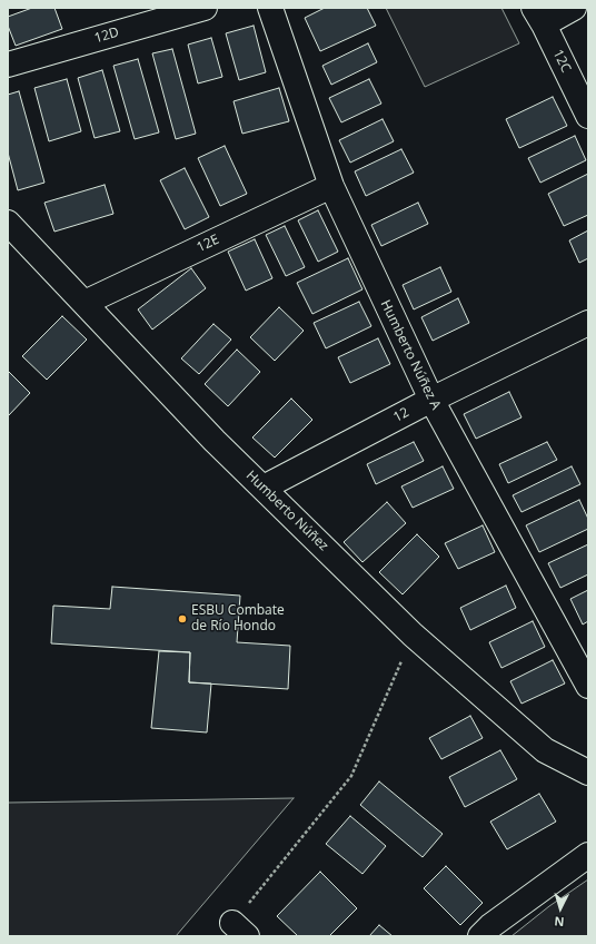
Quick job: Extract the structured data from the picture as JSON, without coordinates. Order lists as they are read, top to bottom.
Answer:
{
  "streets": {
    "street": [
      "12D",
      "12C",
      "12E",
      "Humberto Núñez A",
      "12",
      "Humberto Núñez"
    ]
  },
  "crossings": [
    ["12E", "Humberto Núñez A"],
    ["12E", "Humberto Núñez"],
    ["Humberto Núñez A", "12"],
    ["12", "Humberto Núñez"]
  ],
  "places": ["ESBU Combate de Río Hondo"],
  "north": "bottom"
}
